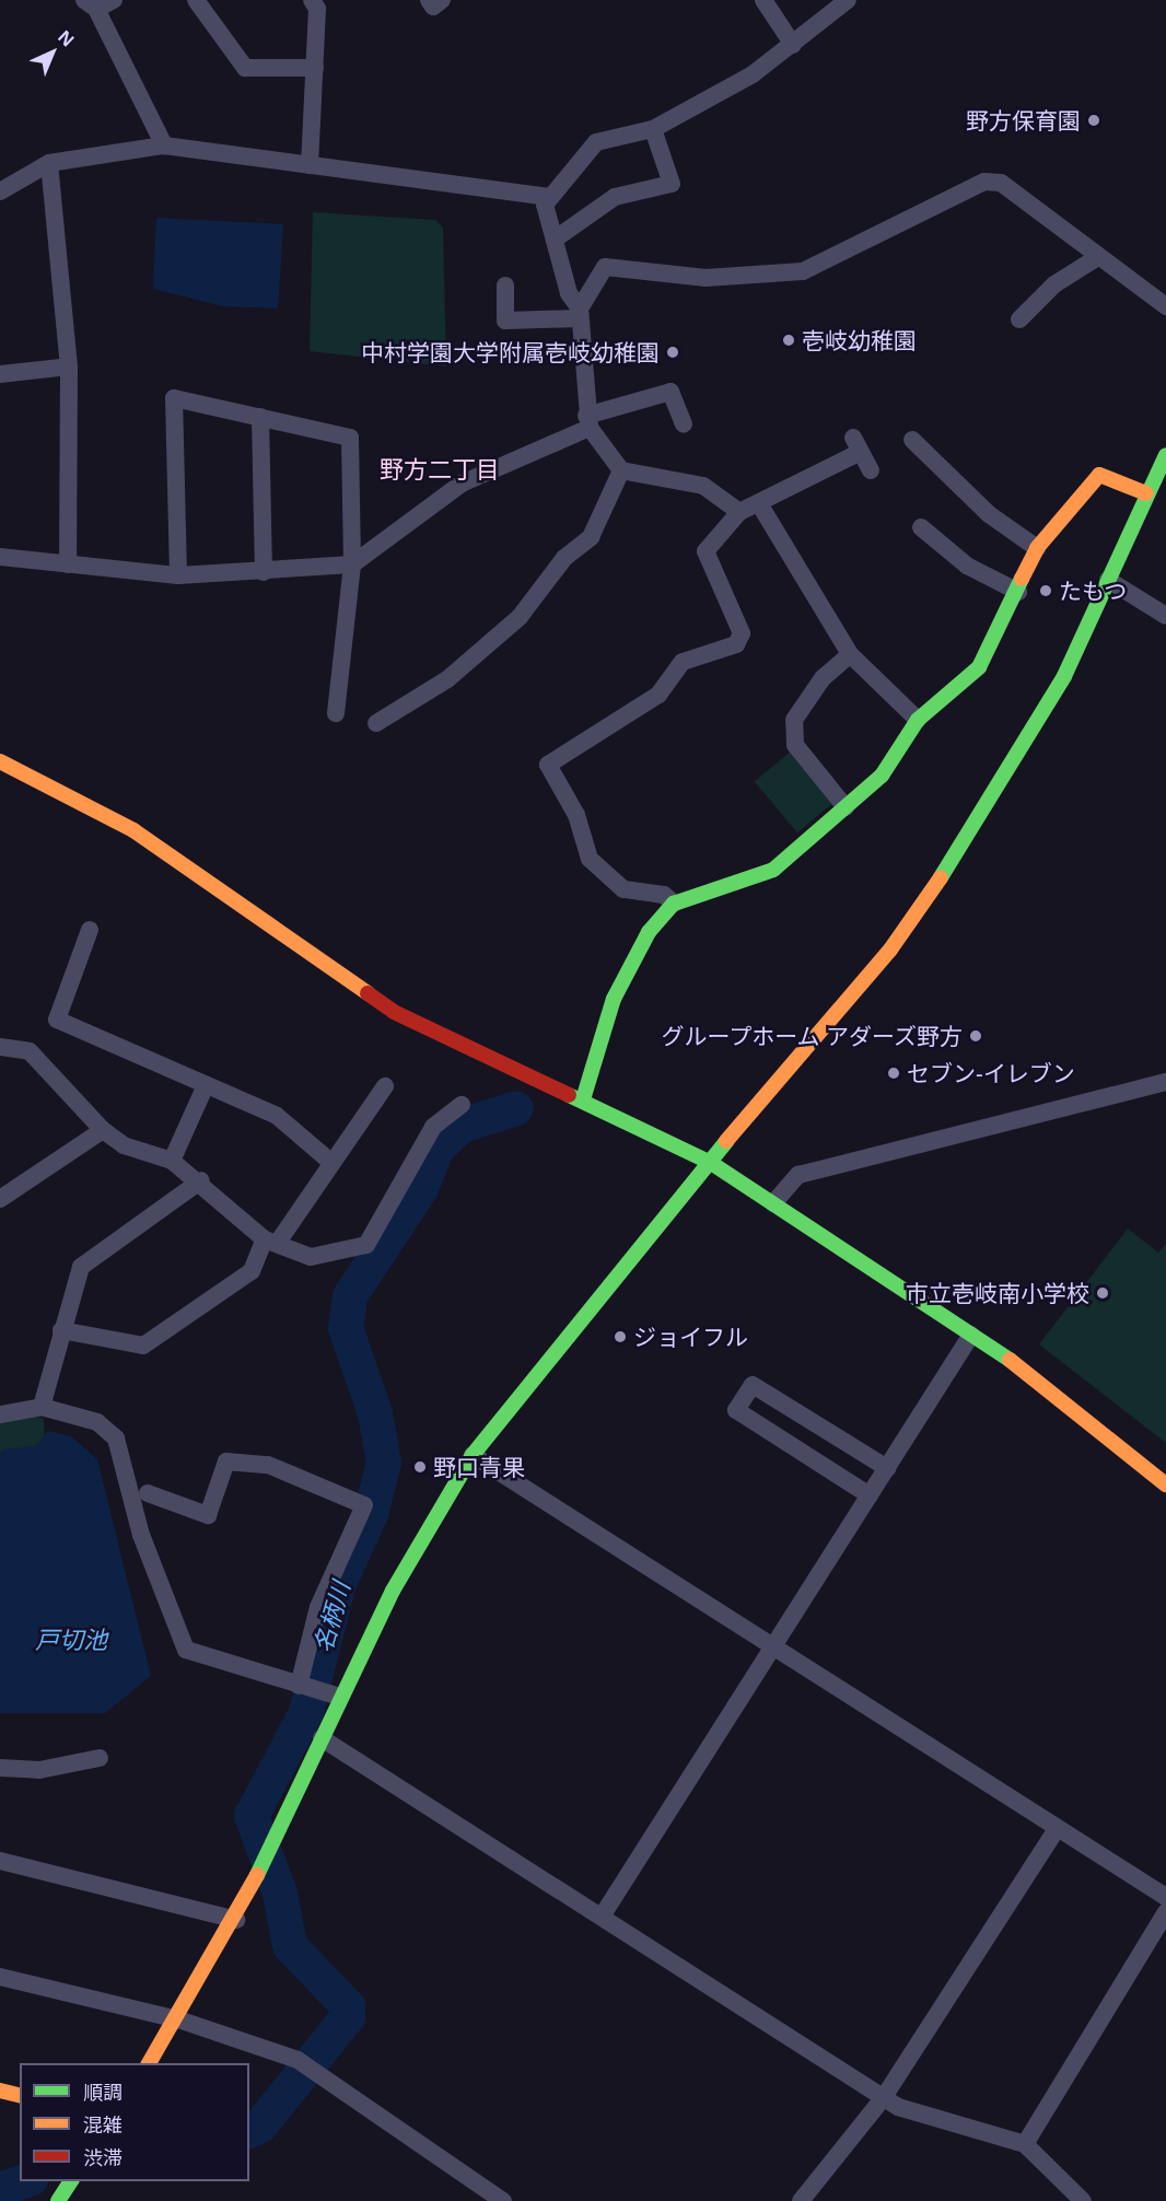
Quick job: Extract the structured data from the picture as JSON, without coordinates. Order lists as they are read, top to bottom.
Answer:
{
  "districts": ["野方二丁目"],
  "water": ["名柄川", "戸切池"],
  "places": [
    "野方保育園",
    "壱岐幼稚園",
    "中村学園大学附属壱岐幼稚園",
    "たもつ",
    "グループホーム アダーズ野方",
    "セブン-イレブン",
    "市立壱岐南小学校",
    "ジョイフル",
    "野口青果"
  ],
  "legend": ["順調", "混雑", "渋滞"],
  "north": "top right"
}
